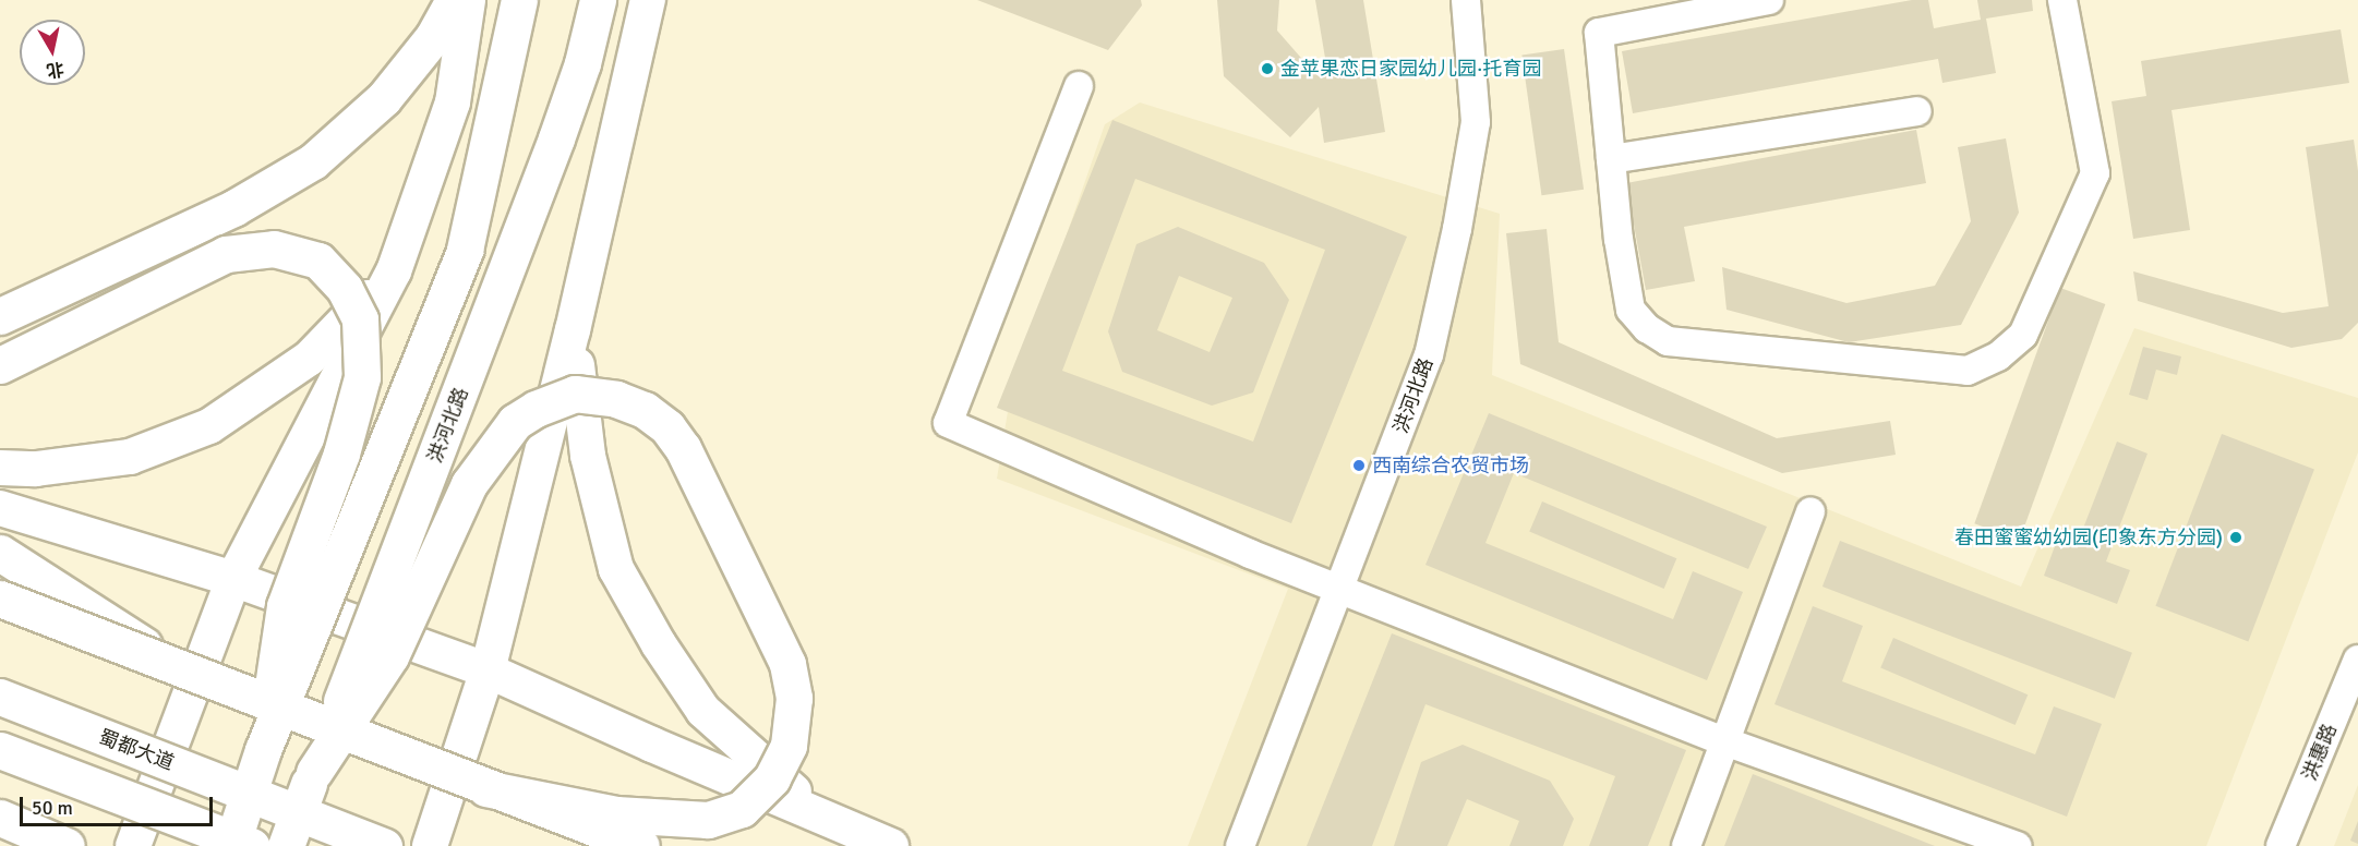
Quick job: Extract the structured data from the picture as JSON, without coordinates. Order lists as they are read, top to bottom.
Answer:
{
  "streets": {
    "main road": ["洪河北路", "蜀都大道"],
    "street": ["洪惠路"]
  },
  "places": ["金苹果恋日家园幼儿园·托育园", "西南综合农贸市场", "春田蜜蜜幼幼园(印象东方分园)"],
  "scale_bar": "50 m",
  "north": "bottom"
}
